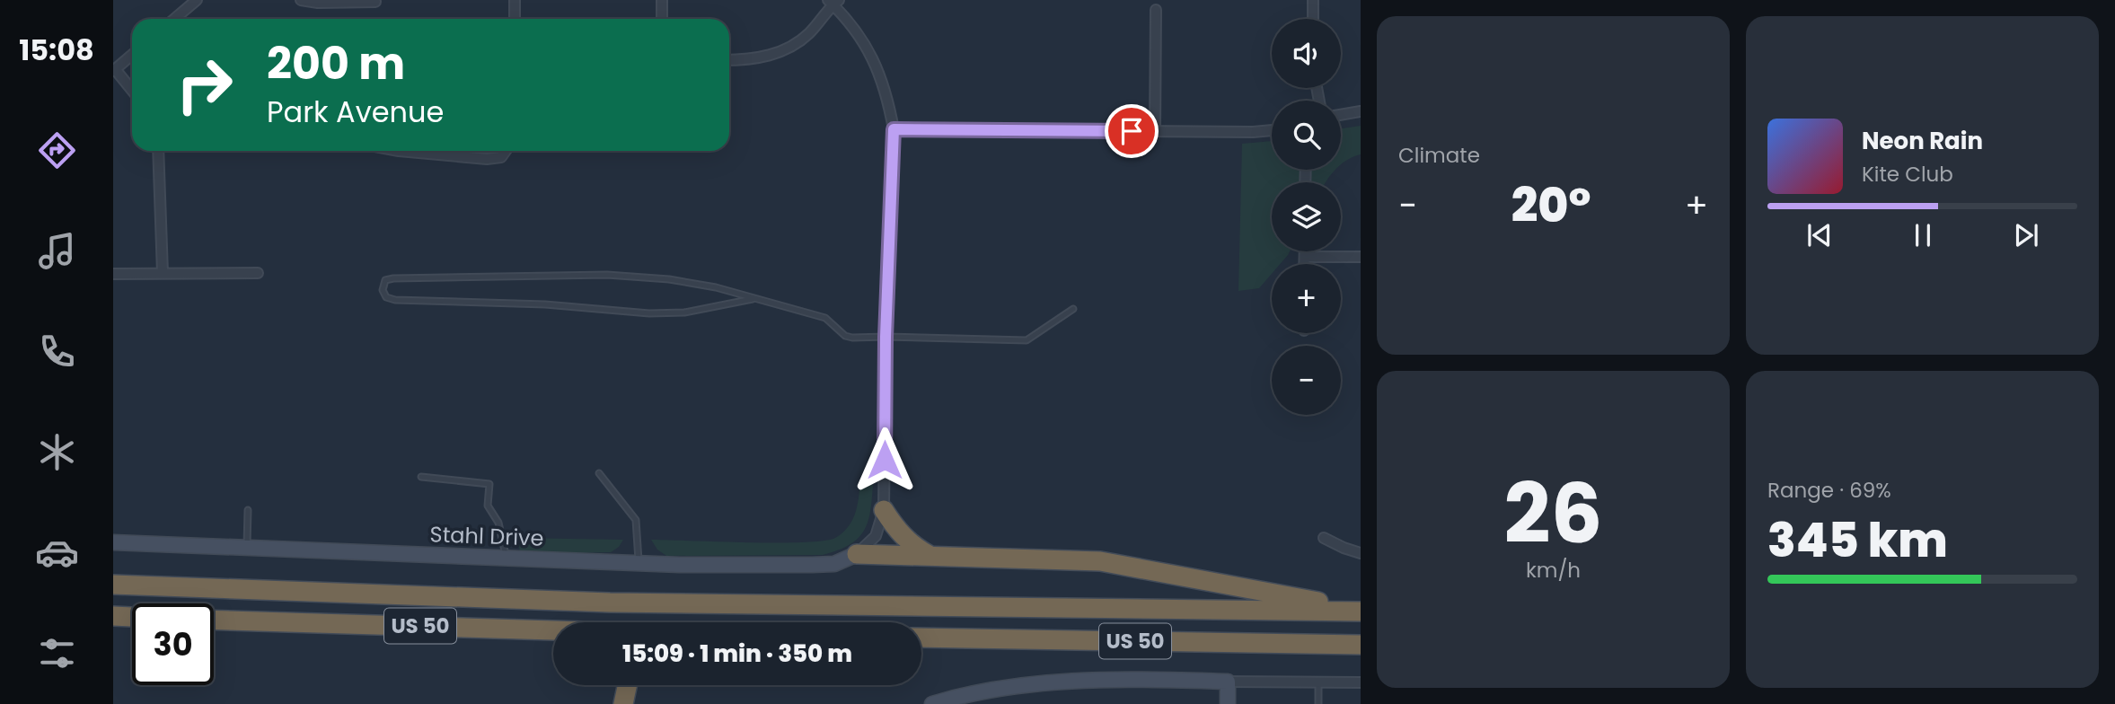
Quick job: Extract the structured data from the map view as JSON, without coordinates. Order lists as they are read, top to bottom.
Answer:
{
  "streets": {
    "highway": ["US 50"],
    "main road": ["Stahl Drive"]
  },
  "page": {
    "tabs": "15:08",
    "tile": [
      "Climate",
      ["26", "km/h"],
      ["Range · 69%", "345 km"]
    ],
    "map_buttons": ["+", "−"],
    "turn": ["200 m", "Park Avenue"],
    "song": ["Neon Rain", "Kite Club"],
    "heat": ["−", "20°", "+"],
    "limit": "30",
    "trip": "15:09 · 1 min · 350 m"
  }
}
